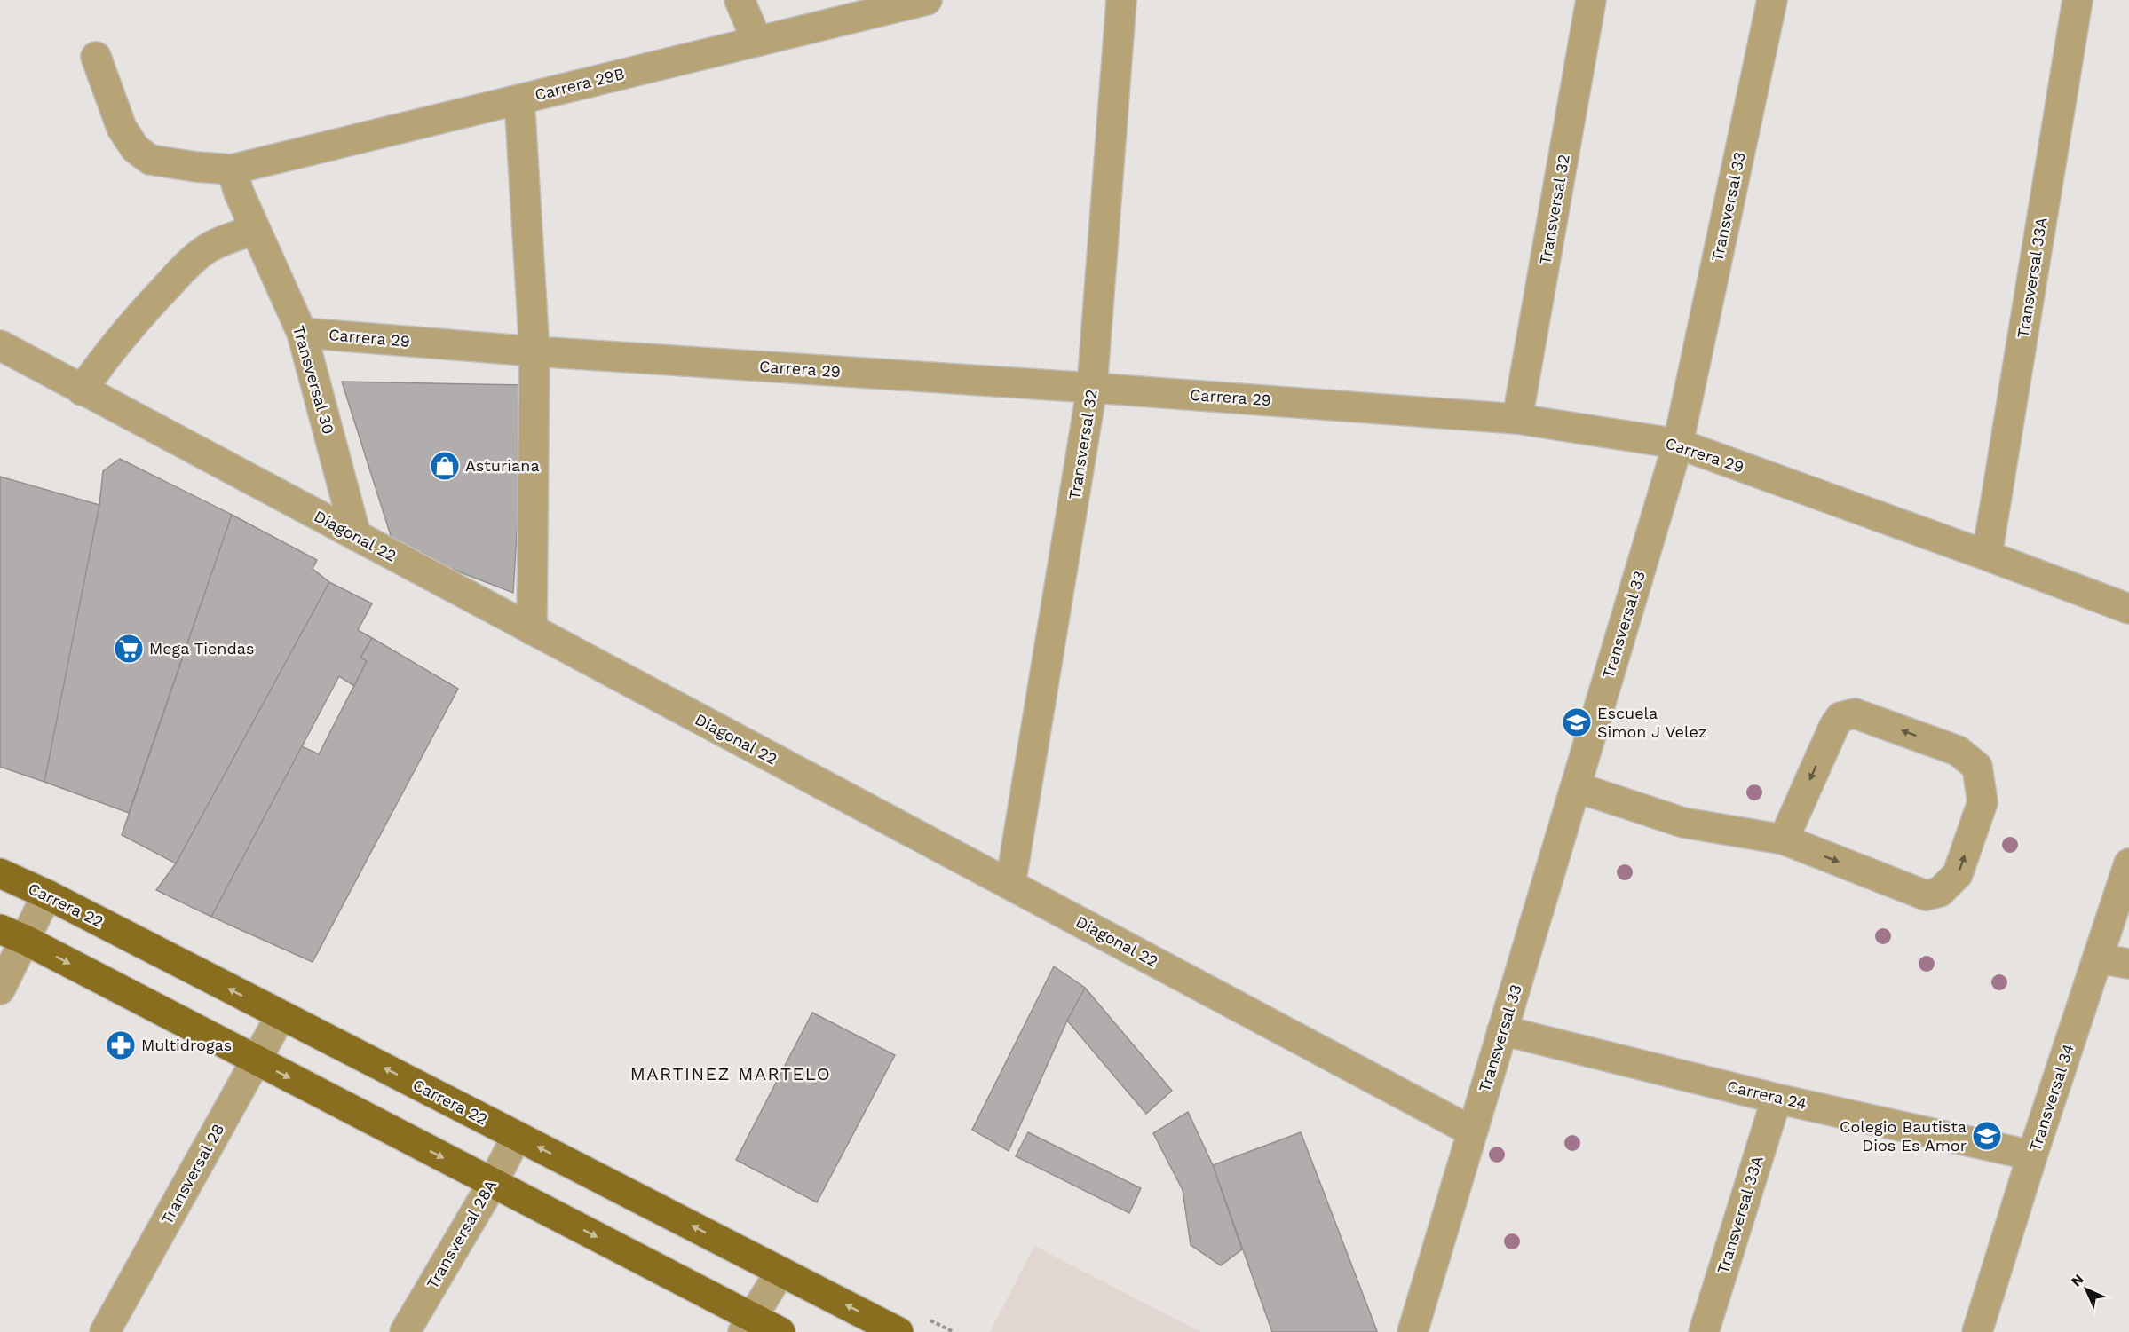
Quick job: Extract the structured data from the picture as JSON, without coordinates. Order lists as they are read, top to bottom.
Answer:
{
  "streets": {
    "main road": ["Carrera 22"],
    "street": [
      "Carrera 29B",
      "Transversal 33",
      "Transversal 32",
      "Transversal 33A",
      "Carrera 29",
      "Transversal 30",
      "Diagonal 22",
      "Carrera 24",
      "Transversal 34",
      "Transversal 28",
      "Transversal 28A"
    ]
  },
  "crossings": [
    ["Carrera 29B", "Transversal 30"],
    ["Transversal 33", "Carrera 29"],
    ["Transversal 33", "Diagonal 22"],
    ["Transversal 33", "Carrera 24"],
    ["Transversal 32", "Carrera 29"],
    ["Transversal 32", "Diagonal 22"],
    ["Transversal 33A", "Carrera 29"],
    ["Transversal 33A", "Carrera 24"],
    ["Carrera 29", "Transversal 30"],
    ["Transversal 30", "Diagonal 22"],
    ["Carrera 22", "Transversal 28"],
    ["Carrera 22", "Transversal 28A"],
    ["Carrera 24", "Transversal 34"]
  ],
  "districts": ["MARTINEZ MARTELO"],
  "places": {
    "shop": ["Asturiana"],
    "supermarket": ["Mega Tiendas"],
    "school or university": ["Escuela Simon J Velez", "Colegio Bautista Dios Es Amor"],
    "pharmacy": ["Multidrogas"]
  },
  "north": "top left"
}
